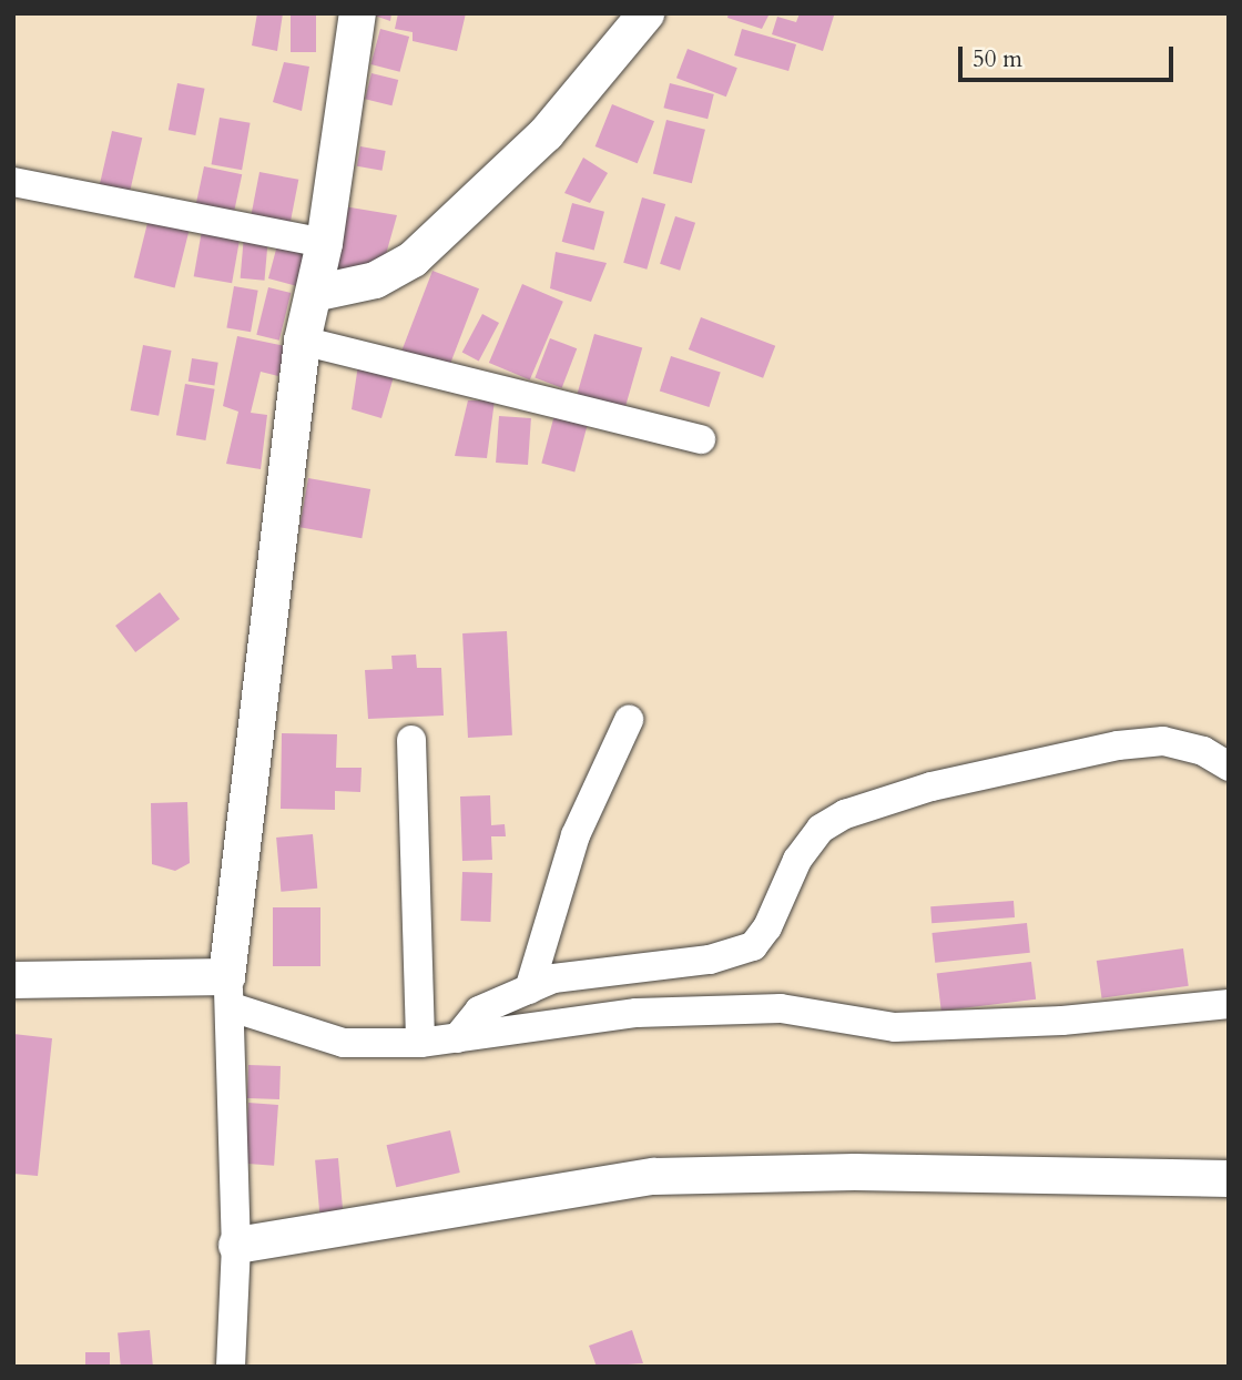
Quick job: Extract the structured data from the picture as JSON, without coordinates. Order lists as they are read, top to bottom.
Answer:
{
  "scale_bar": "50 m"
}
